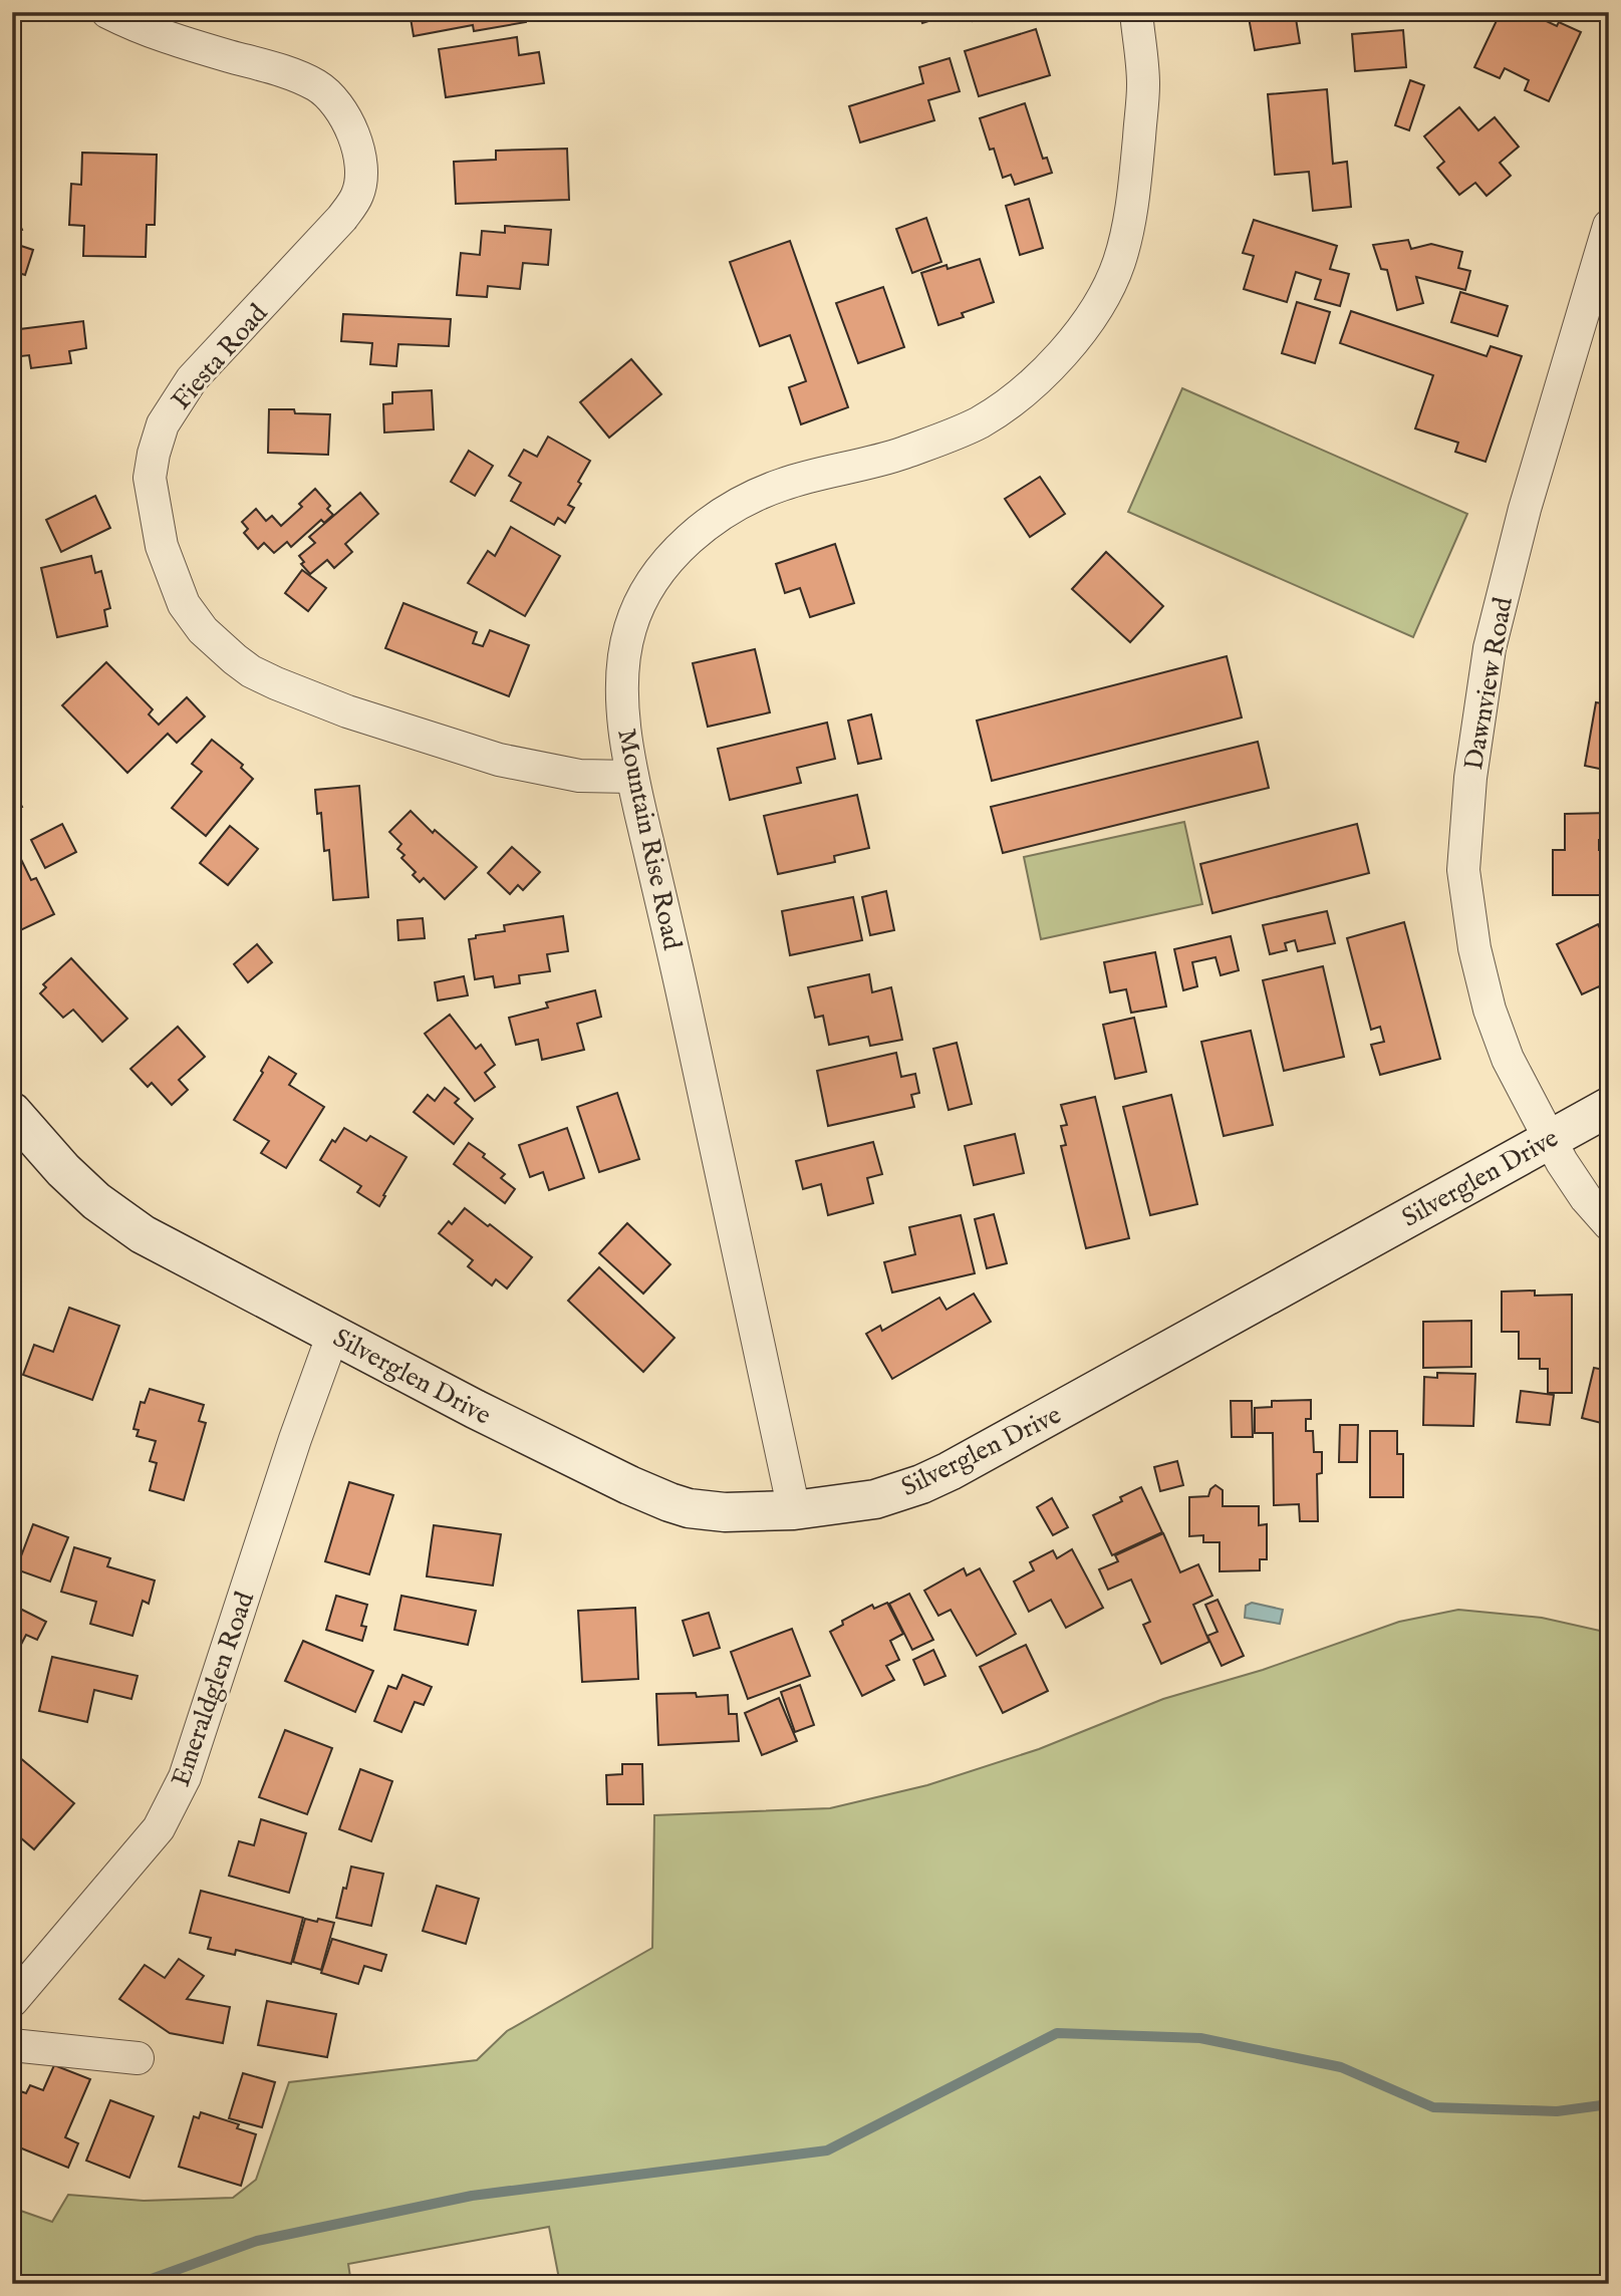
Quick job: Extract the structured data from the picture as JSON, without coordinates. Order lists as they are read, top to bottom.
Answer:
{
  "streets": {
    "street": [
      "Fiesta Road",
      "Dawnview Road",
      "Mountain Rise Road",
      "Silverglen Drive",
      "Emeraldglen Road"
    ]
  },
  "crossings": [
    ["Fiesta Road", "Mountain Rise Road"],
    ["Dawnview Road", "Silverglen Drive"],
    ["Mountain Rise Road", "Silverglen Drive"],
    ["Silverglen Drive", "Emeraldglen Road"]
  ]
}
